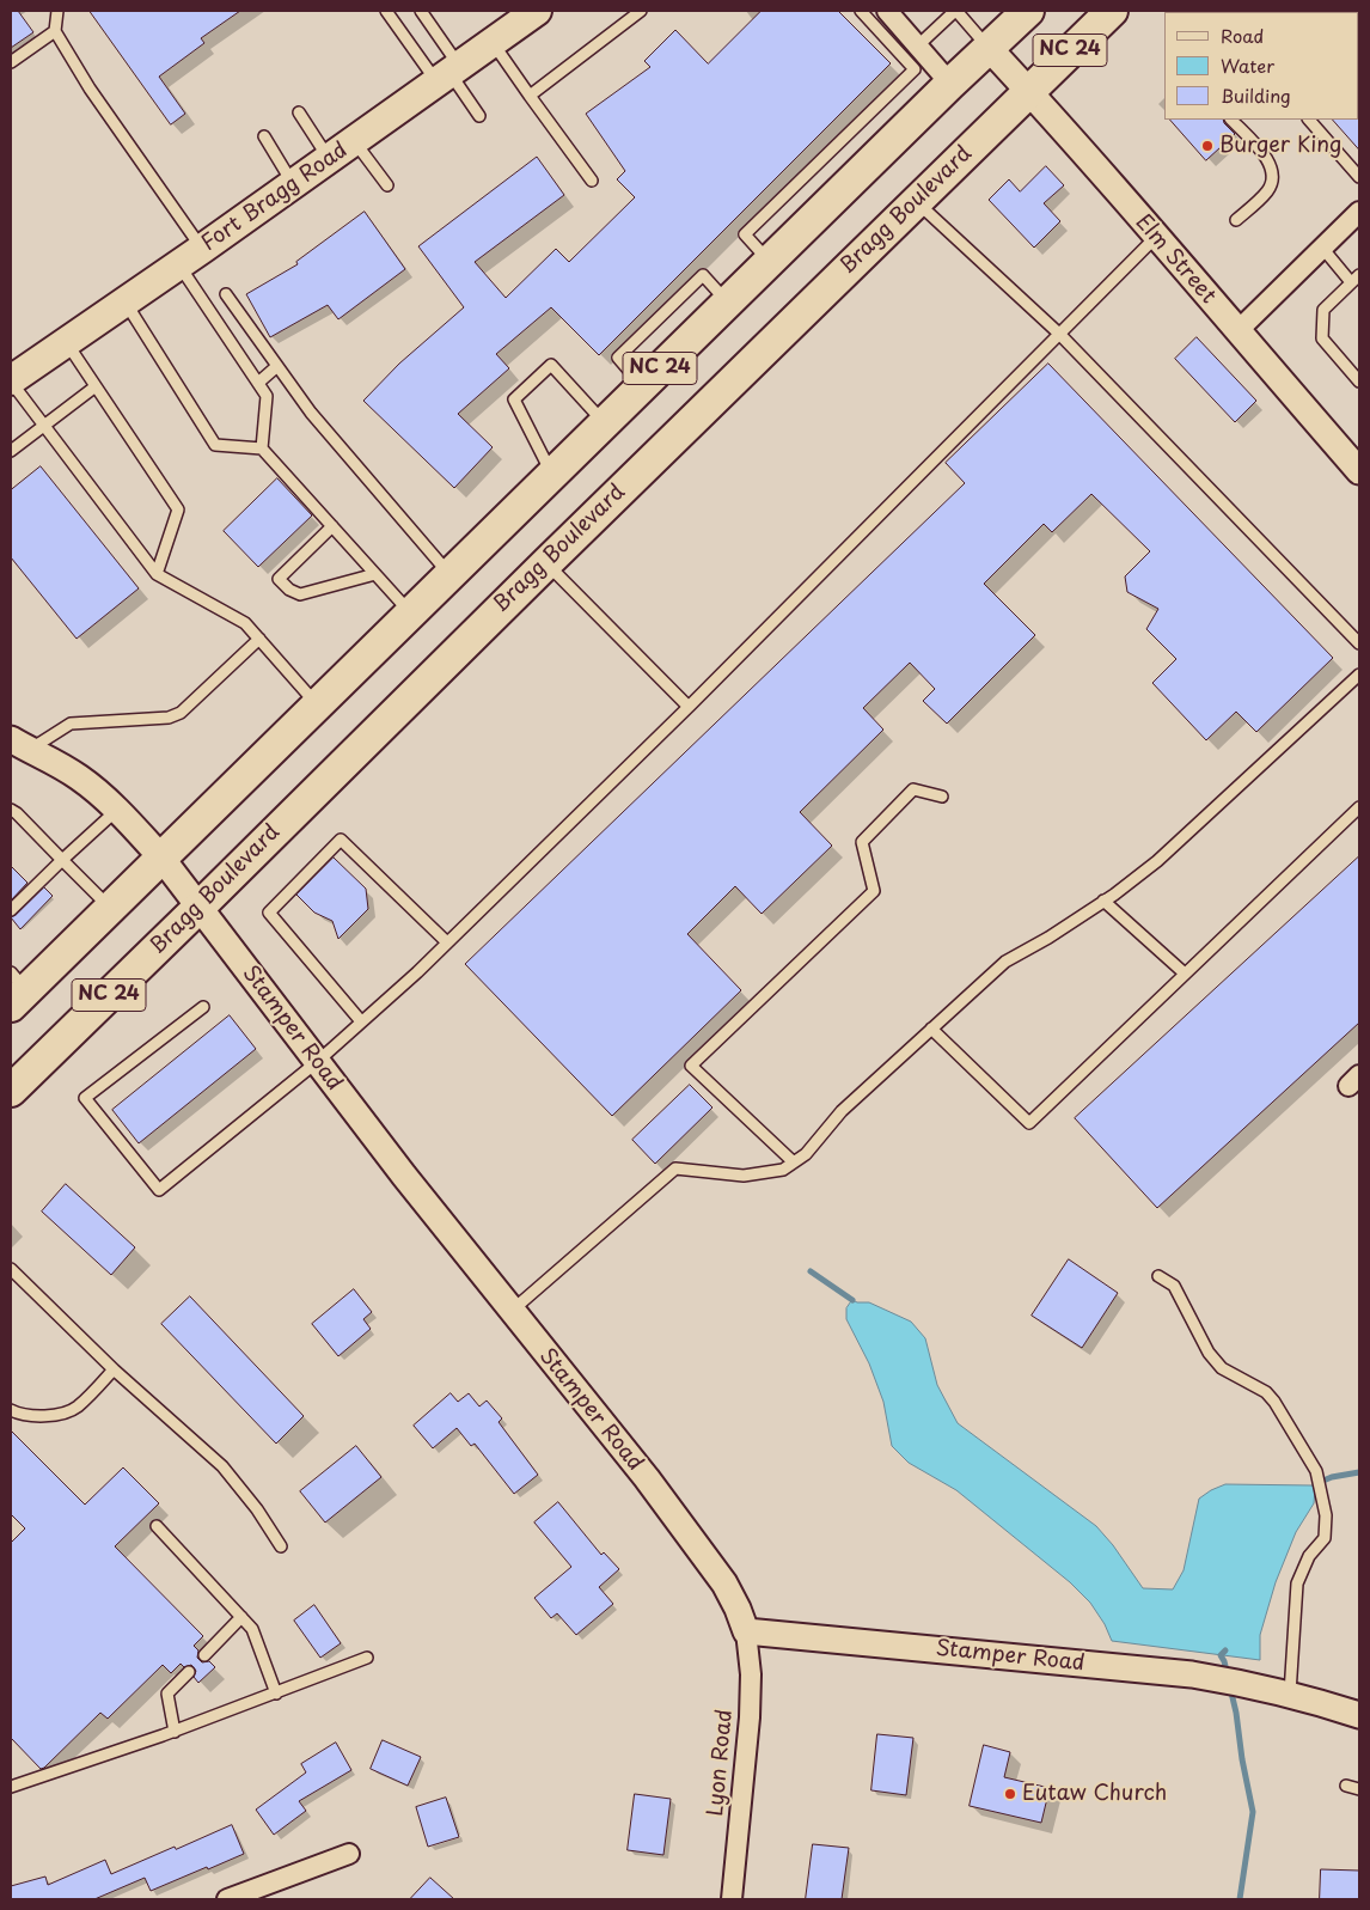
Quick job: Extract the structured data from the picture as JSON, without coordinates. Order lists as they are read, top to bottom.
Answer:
{
  "streets": {
    "main road": ["NC 24", "Fort Bragg Road", "Bragg Boulevard"],
    "street": ["Elm Street", "Stamper Road", "Lyon Road"]
  },
  "crossings": [
    ["NC 24", "Elm Street"],
    ["NC 24", "Stamper Road"],
    ["Bragg Boulevard", "Elm Street"],
    ["Bragg Boulevard", "Stamper Road"],
    ["Stamper Road", "Lyon Road"]
  ],
  "places": ["Burger King", "Eutaw Church"],
  "legend": ["Road", "Water", "Building"]
}
